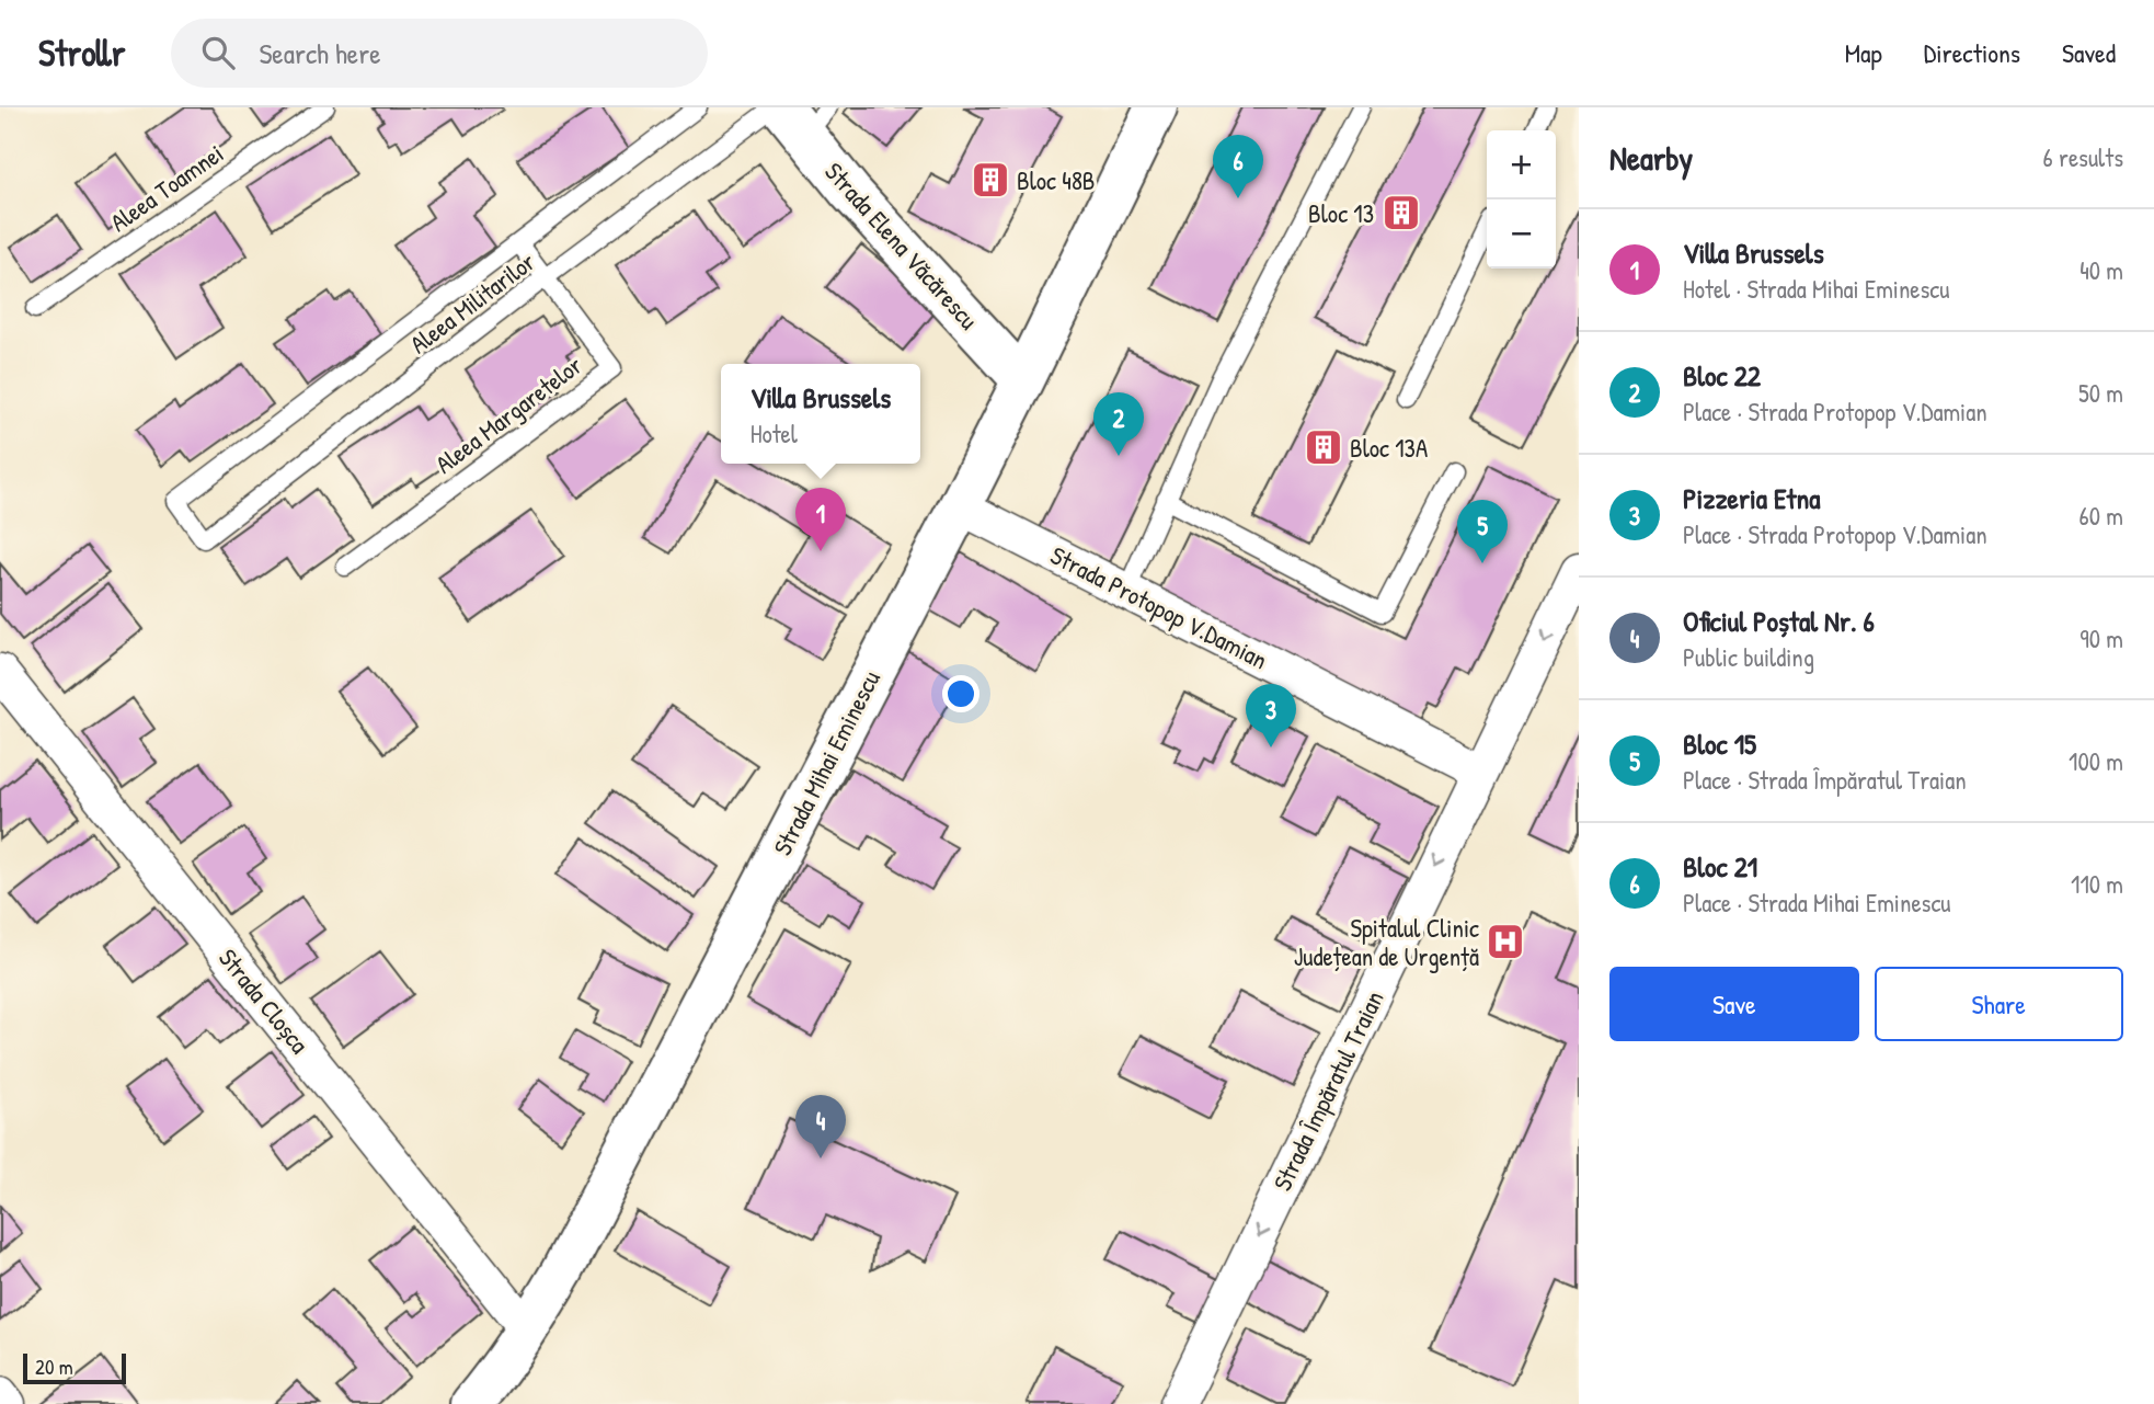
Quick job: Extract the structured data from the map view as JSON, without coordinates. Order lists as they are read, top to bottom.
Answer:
{
  "streets": {
    "street": [
      "Strada Elena Văcărescu",
      "Strada Protopop V.Damian",
      "Strada Mihai Eminescu",
      "Strada Cloșca",
      "Strada Împăratul Traian"
    ],
    "lane": ["Aleea Toamnei", "Aleea Militarilor", "Aleea Margaretelor"]
  },
  "crossings": [
    ["Strada Elena Văcărescu", "Strada Mihai Eminescu"],
    ["Aleea Militarilor", "Aleea Margaretelor"],
    ["Strada Protopop V.Damian", "Strada Mihai Eminescu"],
    ["Strada Protopop V.Damian", "Strada Împăratul Traian"],
    ["Strada Mihai Eminescu", "Strada Cloșca"]
  ],
  "one_way": ["Strada Împăratul Traian"],
  "places": {
    "building": ["Bloc 48B", "Bloc 13", "Bloc 13A"],
    "hospital": ["Spitalul Clinic Județean de Urgență"]
  },
  "scale_bar": "20 m",
  "page": {
    "header": "Strollr",
    "search": "Search here",
    "nav": ["Map", "Directions", "Saved"],
    "heading": ["Nearby", "6 results"],
    "map_buttons": ["+", "−"],
    "pins": [
      "6",
      "2",
      "1",
      "5",
      "3",
      "4"
    ],
    "list": [
      {
        "mark": "1",
        "name": "Villa Brussels",
        "note": "Hotel · Strada Mihai Eminescu",
        "value": "40 m"
      },
      {
        "mark": "2",
        "name": "Bloc 22",
        "note": "Place · Strada Protopop V.Damian",
        "value": "50 m"
      },
      {
        "mark": "3",
        "name": "Pizzeria Etna",
        "note": "Place · Strada Protopop V.Damian",
        "value": "60 m"
      },
      {
        "mark": "4",
        "name": "Oficiul Poștal Nr. 6",
        "note": "Public building",
        "value": "90 m"
      },
      {
        "mark": "5",
        "name": "Bloc 15",
        "note": "Place · Strada Împăratul Traian",
        "value": "100 m"
      },
      {
        "mark": "6",
        "name": "Bloc 21",
        "note": "Place · Strada Mihai Eminescu",
        "value": "110 m"
      }
    ],
    "popup": ["Villa Brussels", "Hotel"],
    "buttons": ["Save", "Share"],
    "scale": "20 m"
  }
}
